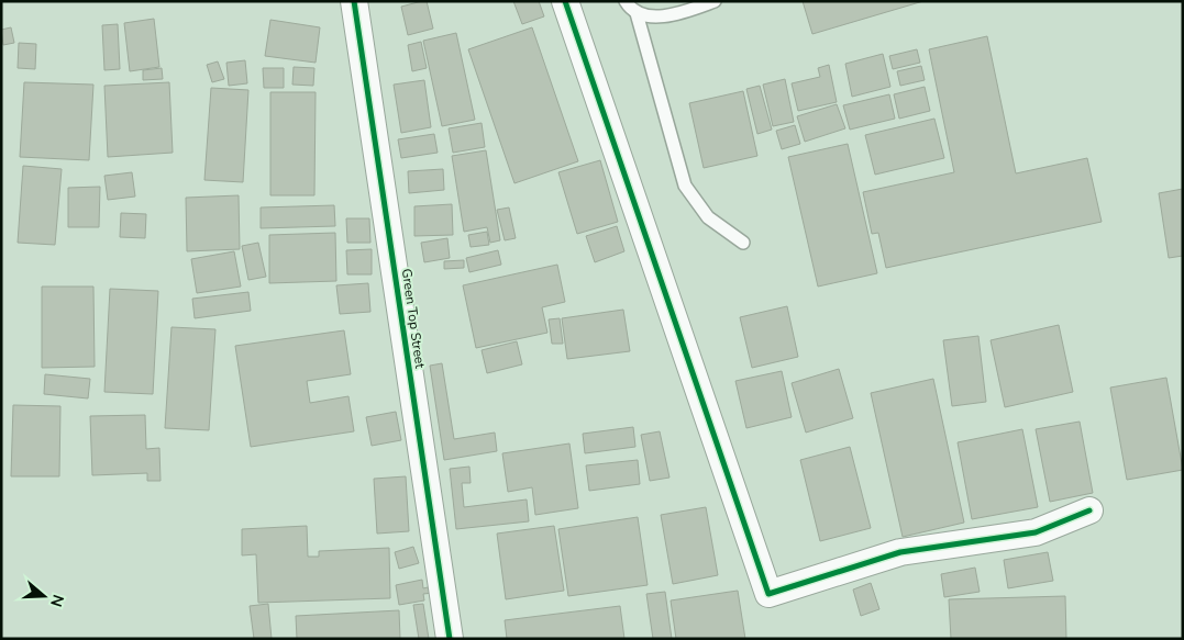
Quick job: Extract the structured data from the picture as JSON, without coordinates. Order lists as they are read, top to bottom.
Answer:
{
  "streets": {
    "street": ["Green Top Street"]
  },
  "north": "right"
}
